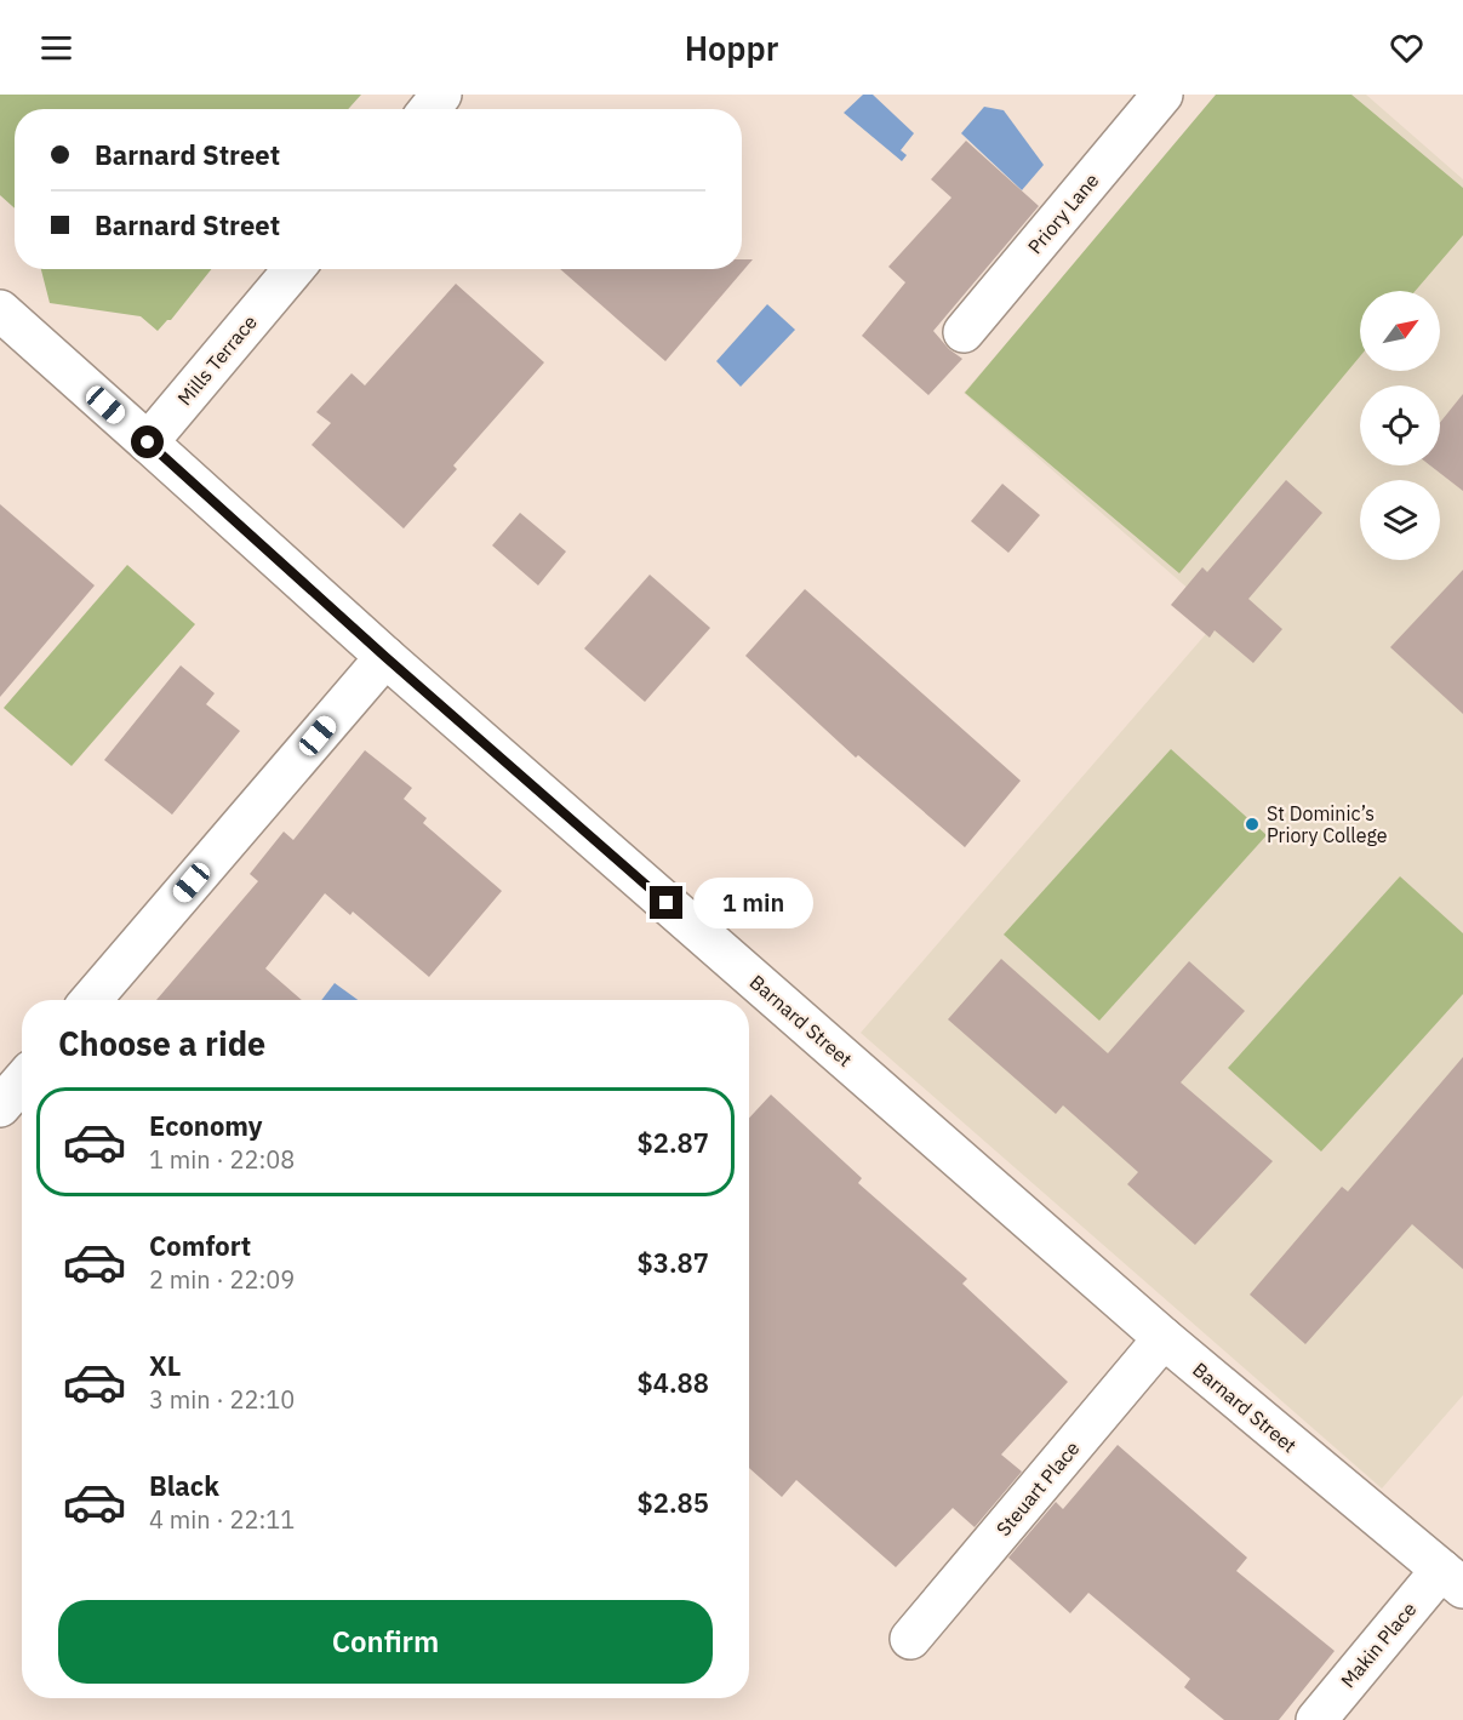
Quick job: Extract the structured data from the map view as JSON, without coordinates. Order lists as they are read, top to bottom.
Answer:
{
  "streets": {
    "street": [
      "Priory Lane",
      "Mills Terrace",
      "Barnard Street",
      "Steuart Place",
      "Makin Place"
    ]
  },
  "crossings": [
    ["Mills Terrace", "Barnard Street"],
    ["Barnard Street", "Steuart Place"],
    ["Barnard Street", "Makin Place"]
  ],
  "places": ["St Dominic’s Priory College"],
  "north": "top right",
  "page": {
    "header": "Hoppr",
    "banner": ["Barnard Street", "Barnard Street"],
    "bubble": "1 min",
    "heading": "Choose a ride",
    "list": [
      {
        "name": "Economy",
        "note": "1 min · 22:08",
        "value": "$2.87"
      },
      {
        "name": "Comfort",
        "note": "2 min · 22:09",
        "value": "$3.87"
      },
      {
        "name": "XL",
        "note": "3 min · 22:10",
        "value": "$4.88"
      },
      {
        "name": "Black",
        "note": "4 min · 22:11",
        "value": "$2.85"
      }
    ],
    "buttons": "Confirm"
  }
}
